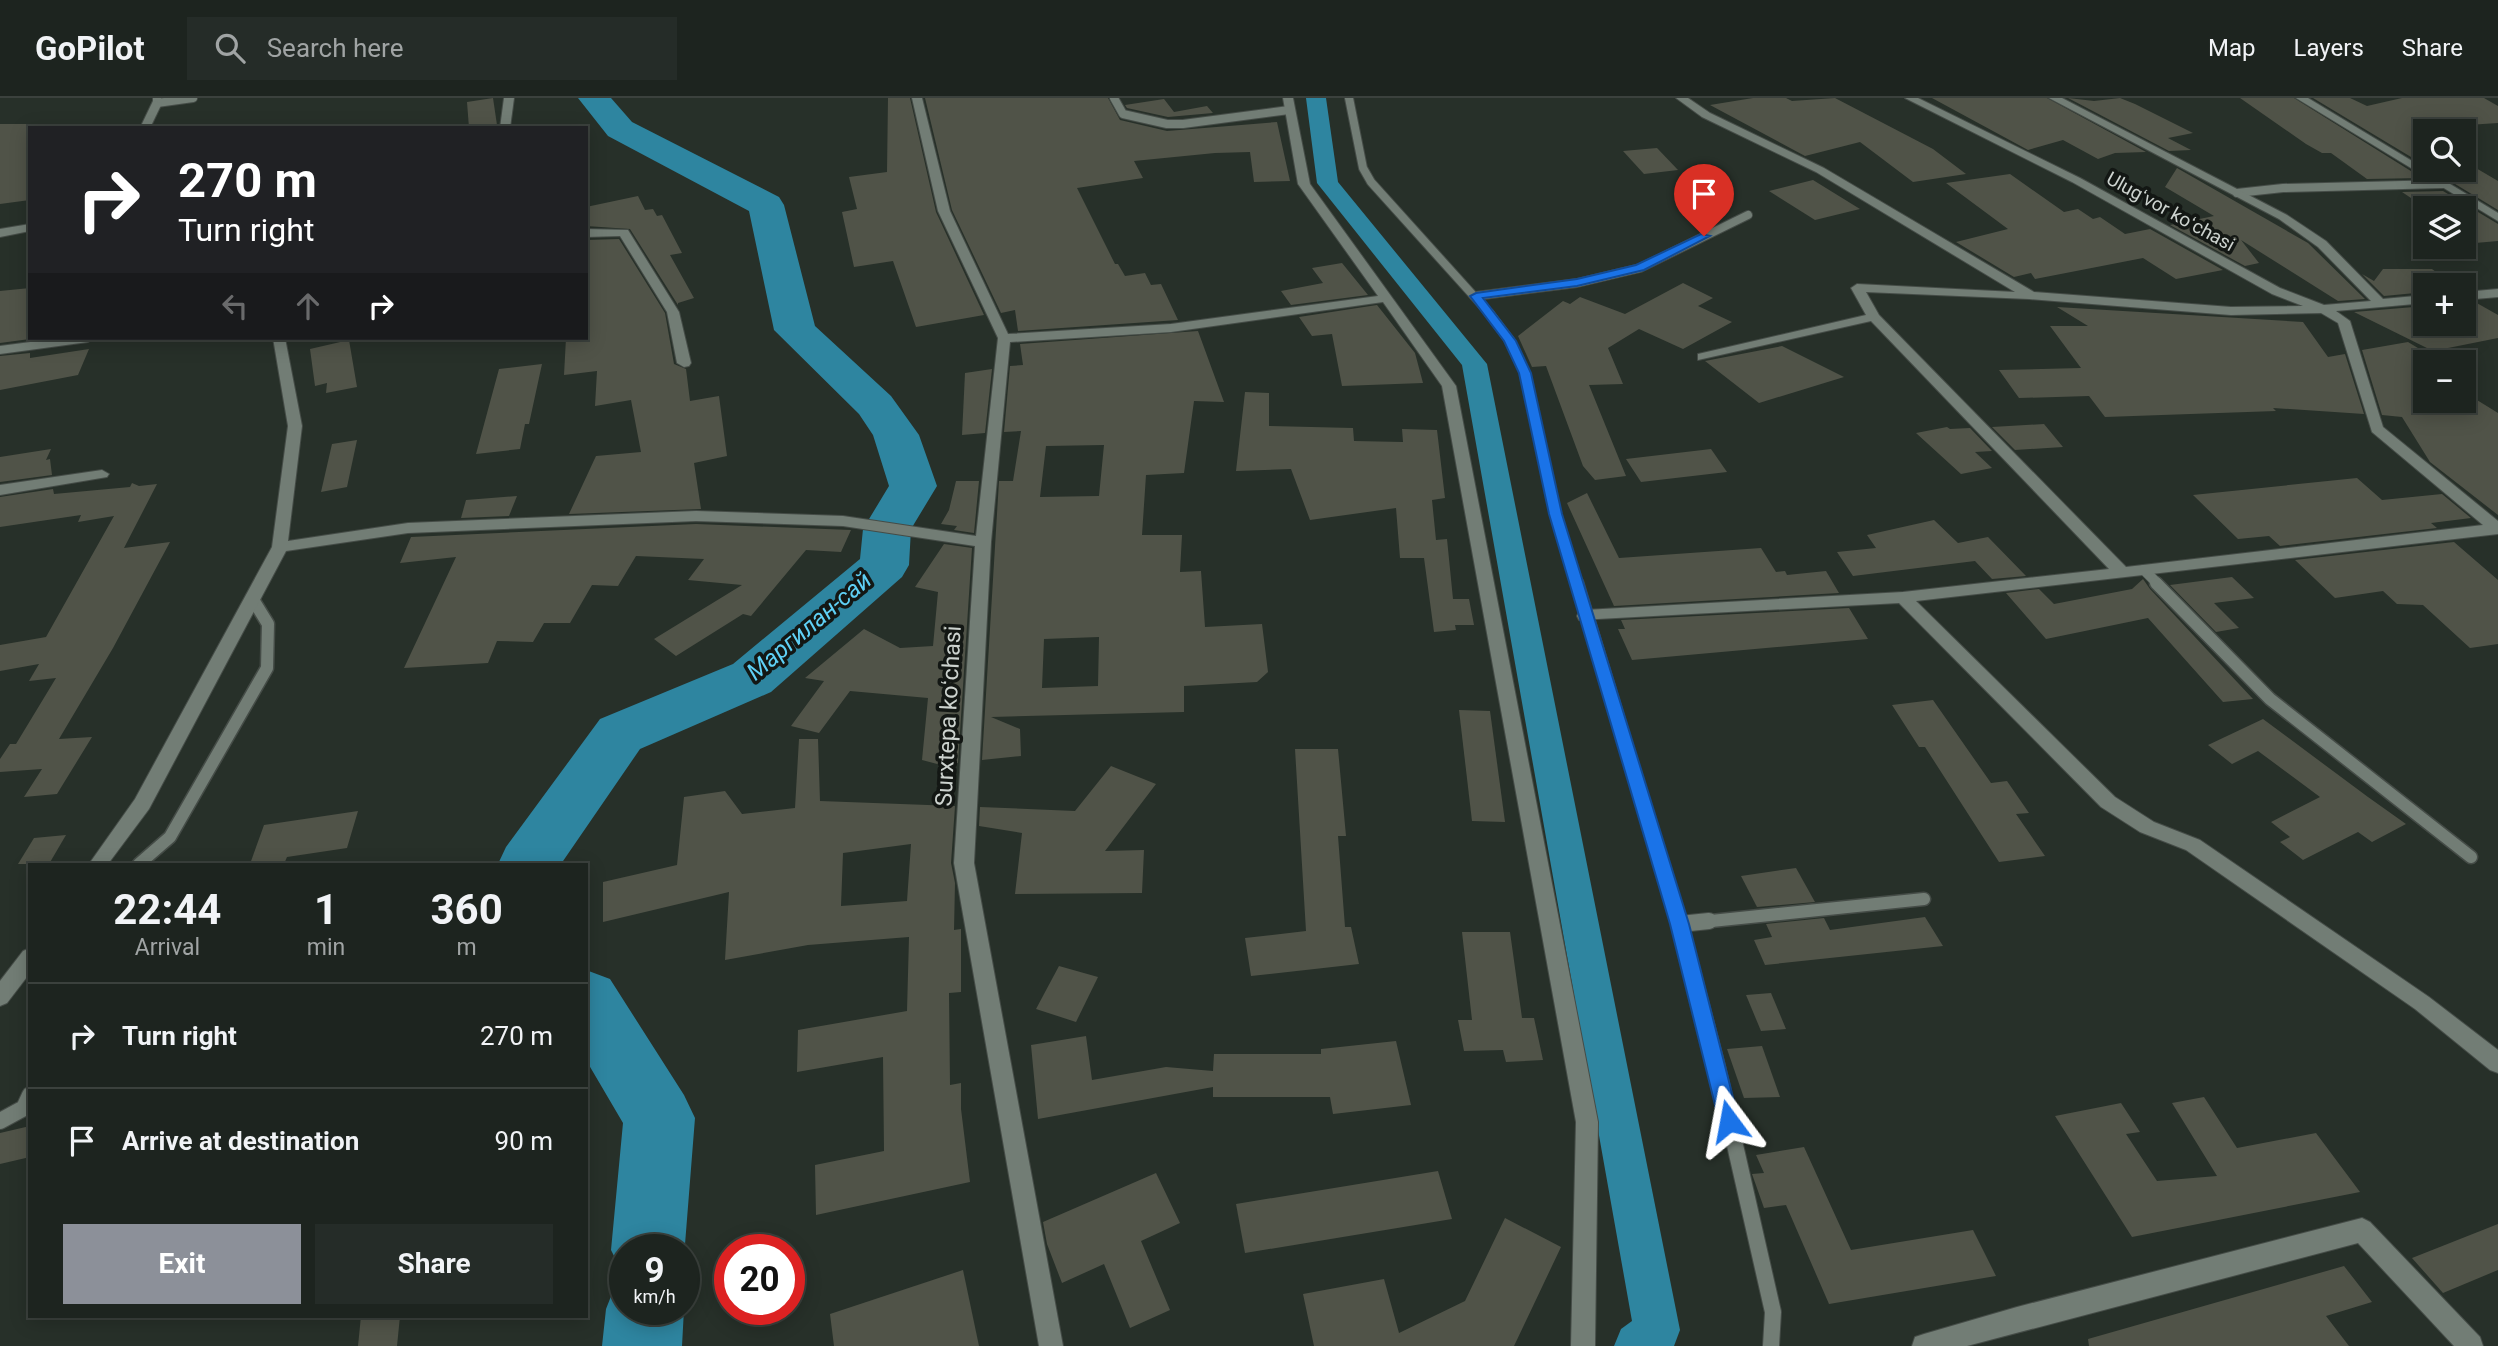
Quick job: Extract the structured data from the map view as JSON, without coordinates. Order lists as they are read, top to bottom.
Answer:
{
  "streets": {
    "street": ["Ulugʻvor koʻchasi", "Surxtepa koʻchasi"]
  },
  "water": ["Маргилан-сай"],
  "page": {
    "header": "GoPilot",
    "search": "Search here",
    "nav": ["Map", "Layers", "Share"],
    "map_buttons": ["+", "−"],
    "turn": ["270 m", "Turn right"],
    "eta": [
      "22:44",
      "Arrival",
      "1",
      "min",
      "360",
      "m"
    ],
    "list": [
      {
        "name": "Turn right",
        "value": "270 m"
      },
      {
        "name": "Arrive at destination",
        "value": "90 m"
      }
    ],
    "buttons": ["Exit", "Share"],
    "speed": "9 km/h",
    "limit": "20"
  }
}
